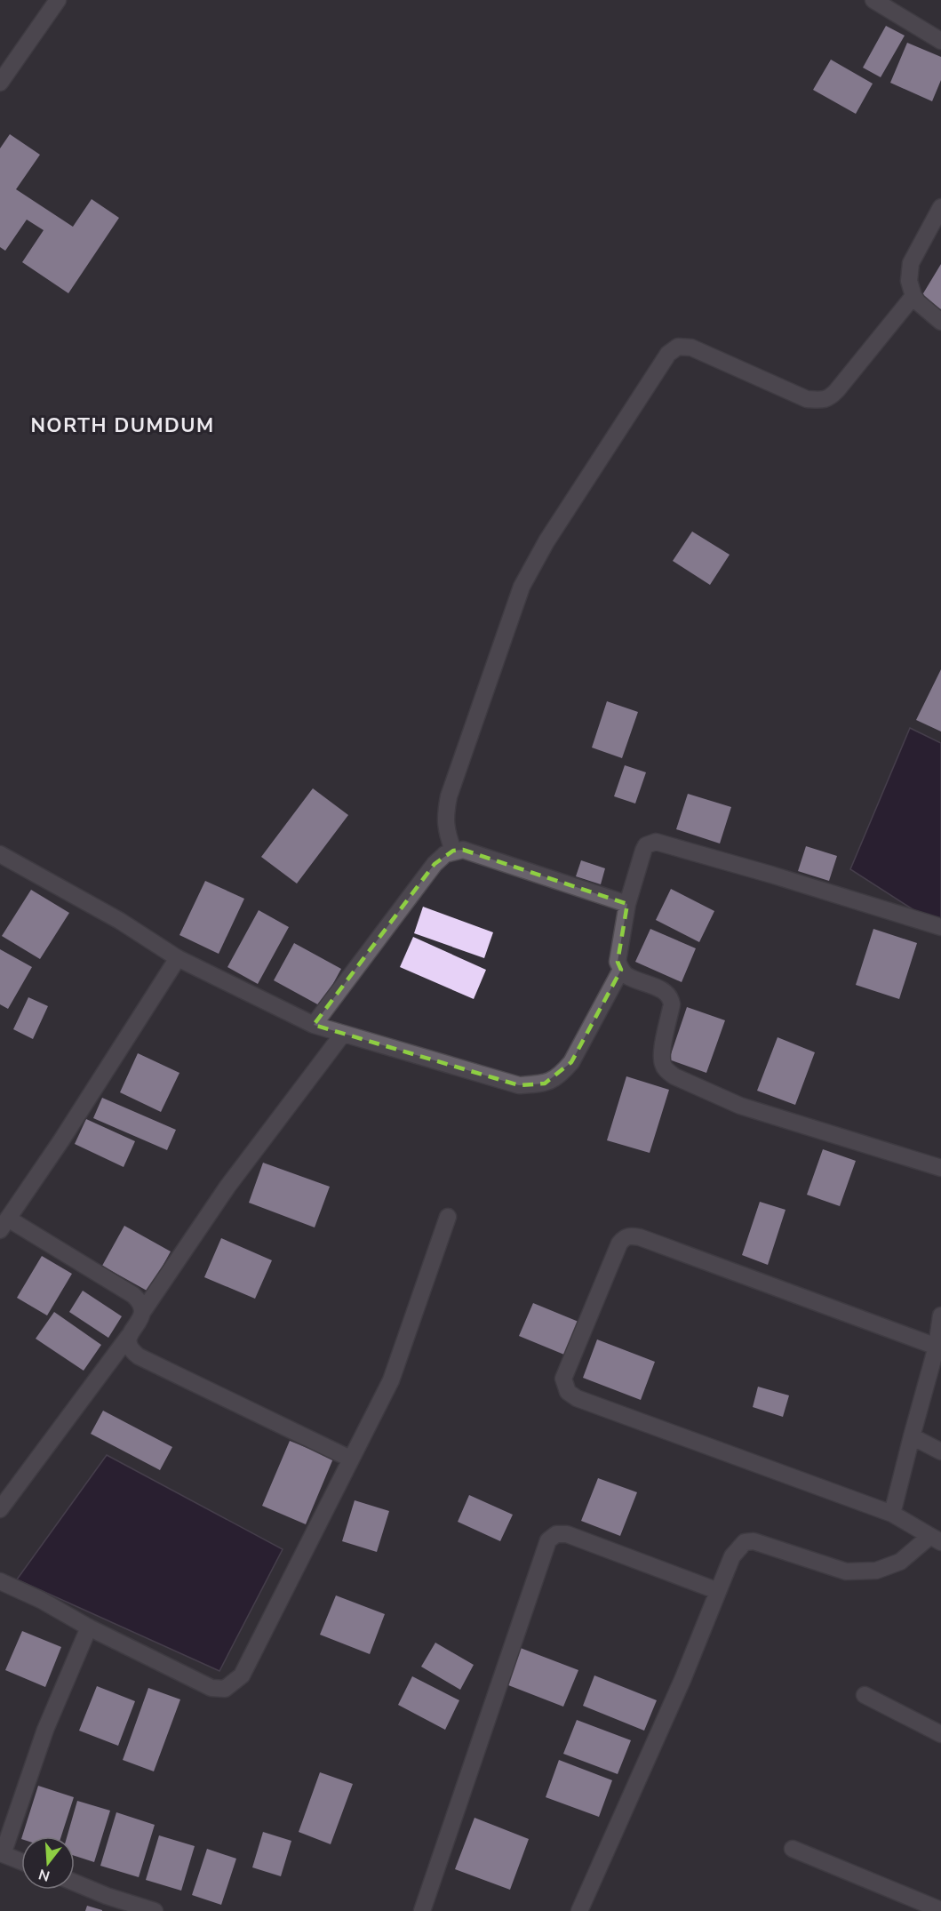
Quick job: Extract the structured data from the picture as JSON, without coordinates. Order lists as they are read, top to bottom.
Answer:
{
  "districts": ["NORTH DUMDUM"],
  "north": "bottom"
}
